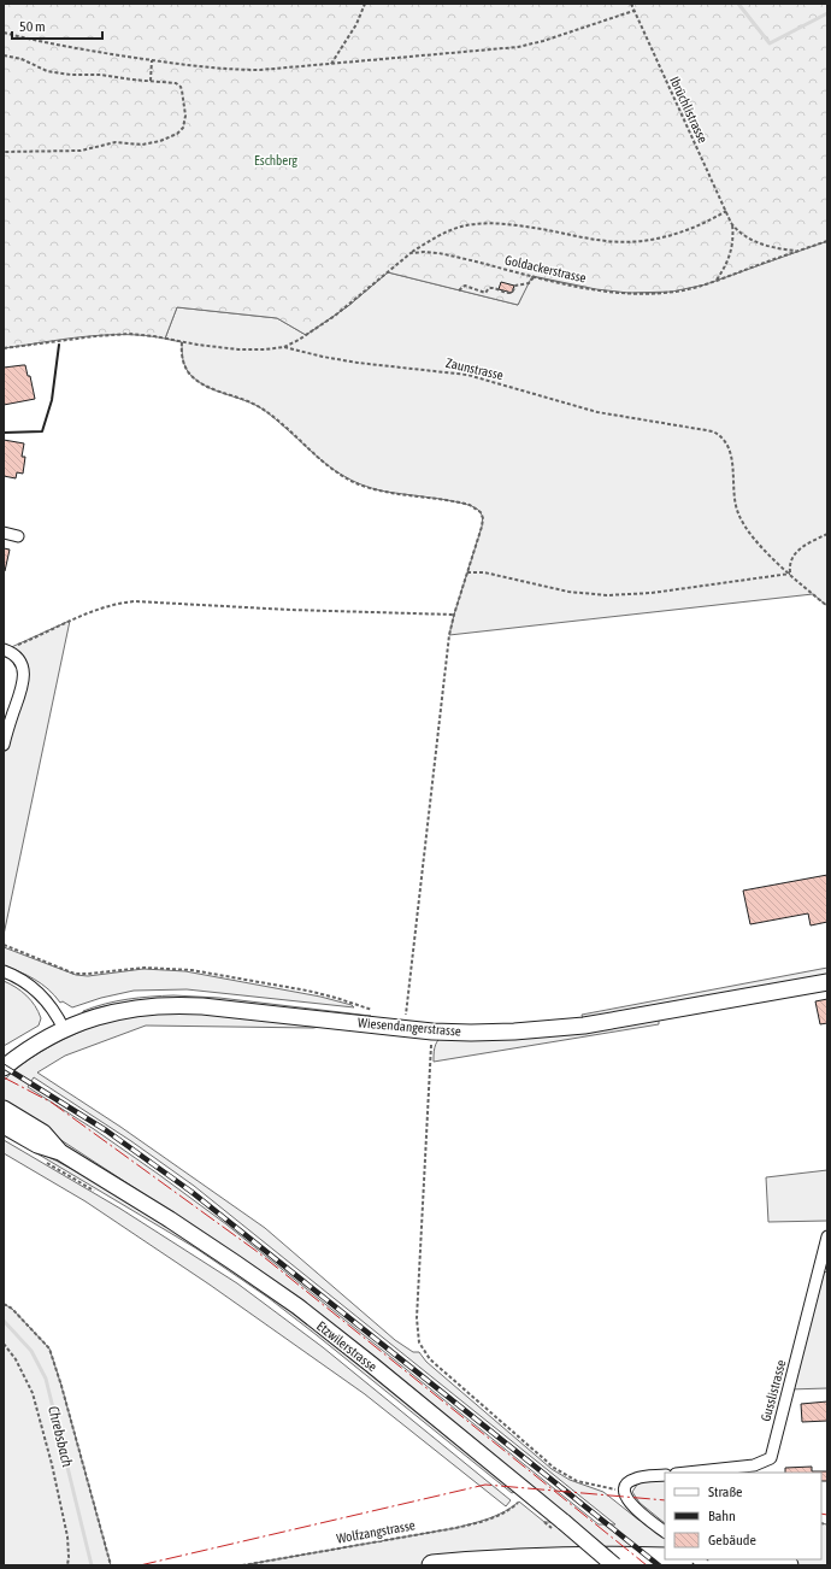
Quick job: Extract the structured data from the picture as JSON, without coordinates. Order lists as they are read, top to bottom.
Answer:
{
  "streets": {
    "main road": ["Wiesendangerstrasse", "Etzwilerstrasse"],
    "street": ["Gusslistrasse"],
    "path": [
      "Ibrüchlistrasse",
      "Goldackerstrasse",
      "Zaunstrasse",
      "Wolfzangstrasse"
    ]
  },
  "crossings": [
    ["Ibrüchlistrasse", "Goldackerstrasse"]
  ],
  "water": ["Chrebsbach"],
  "parks": ["Eschberg"],
  "legend": ["Straße", "Bahn", "Gebäude"],
  "scale_bar": "50 m"
}
